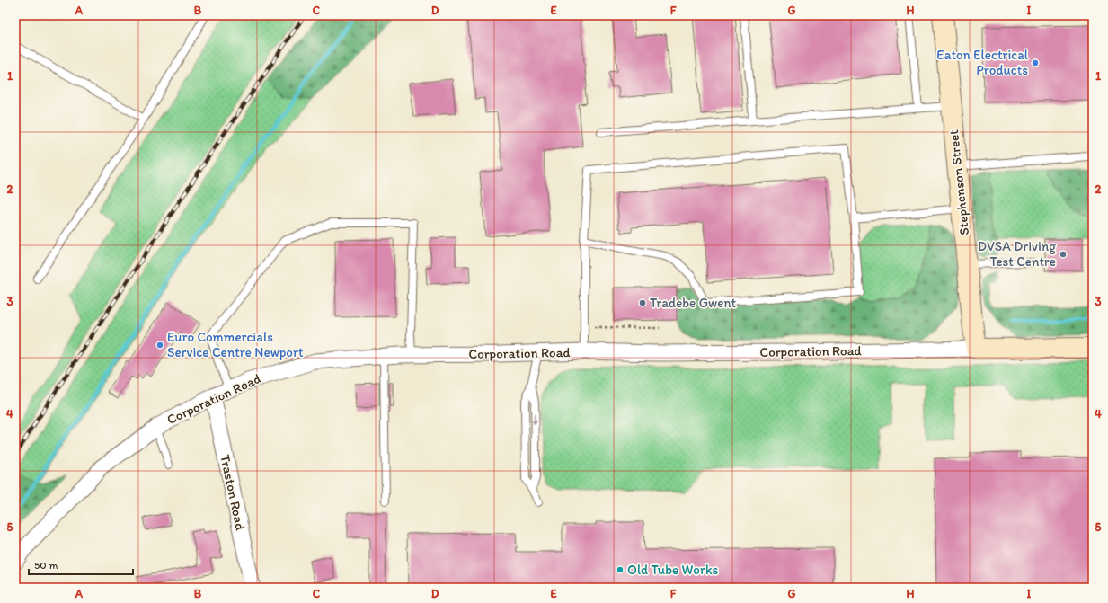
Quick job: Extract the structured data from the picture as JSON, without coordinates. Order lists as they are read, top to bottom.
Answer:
{
  "streets": {
    "street": ["Stephenson Street", "Corporation Road", "Traston Road"]
  },
  "crossings": [
    ["Stephenson Street", "Corporation Road"],
    ["Corporation Road", "Traston Road"]
  ],
  "places": [
    "Eaton Electrical Products",
    "DVSA Driving Test Centre",
    "Tradebe Gwent",
    "Euro Commercials Service Centre Newport",
    "Old Tube Works"
  ],
  "scale_bar": "50 m",
  "grid": {
    "columns": [
      "A",
      "B",
      "C",
      "D",
      "E",
      "F",
      "G",
      "H",
      "I"
    ],
    "rows": [
      "1",
      "2",
      "3",
      "4",
      "5"
    ]
  }
}
